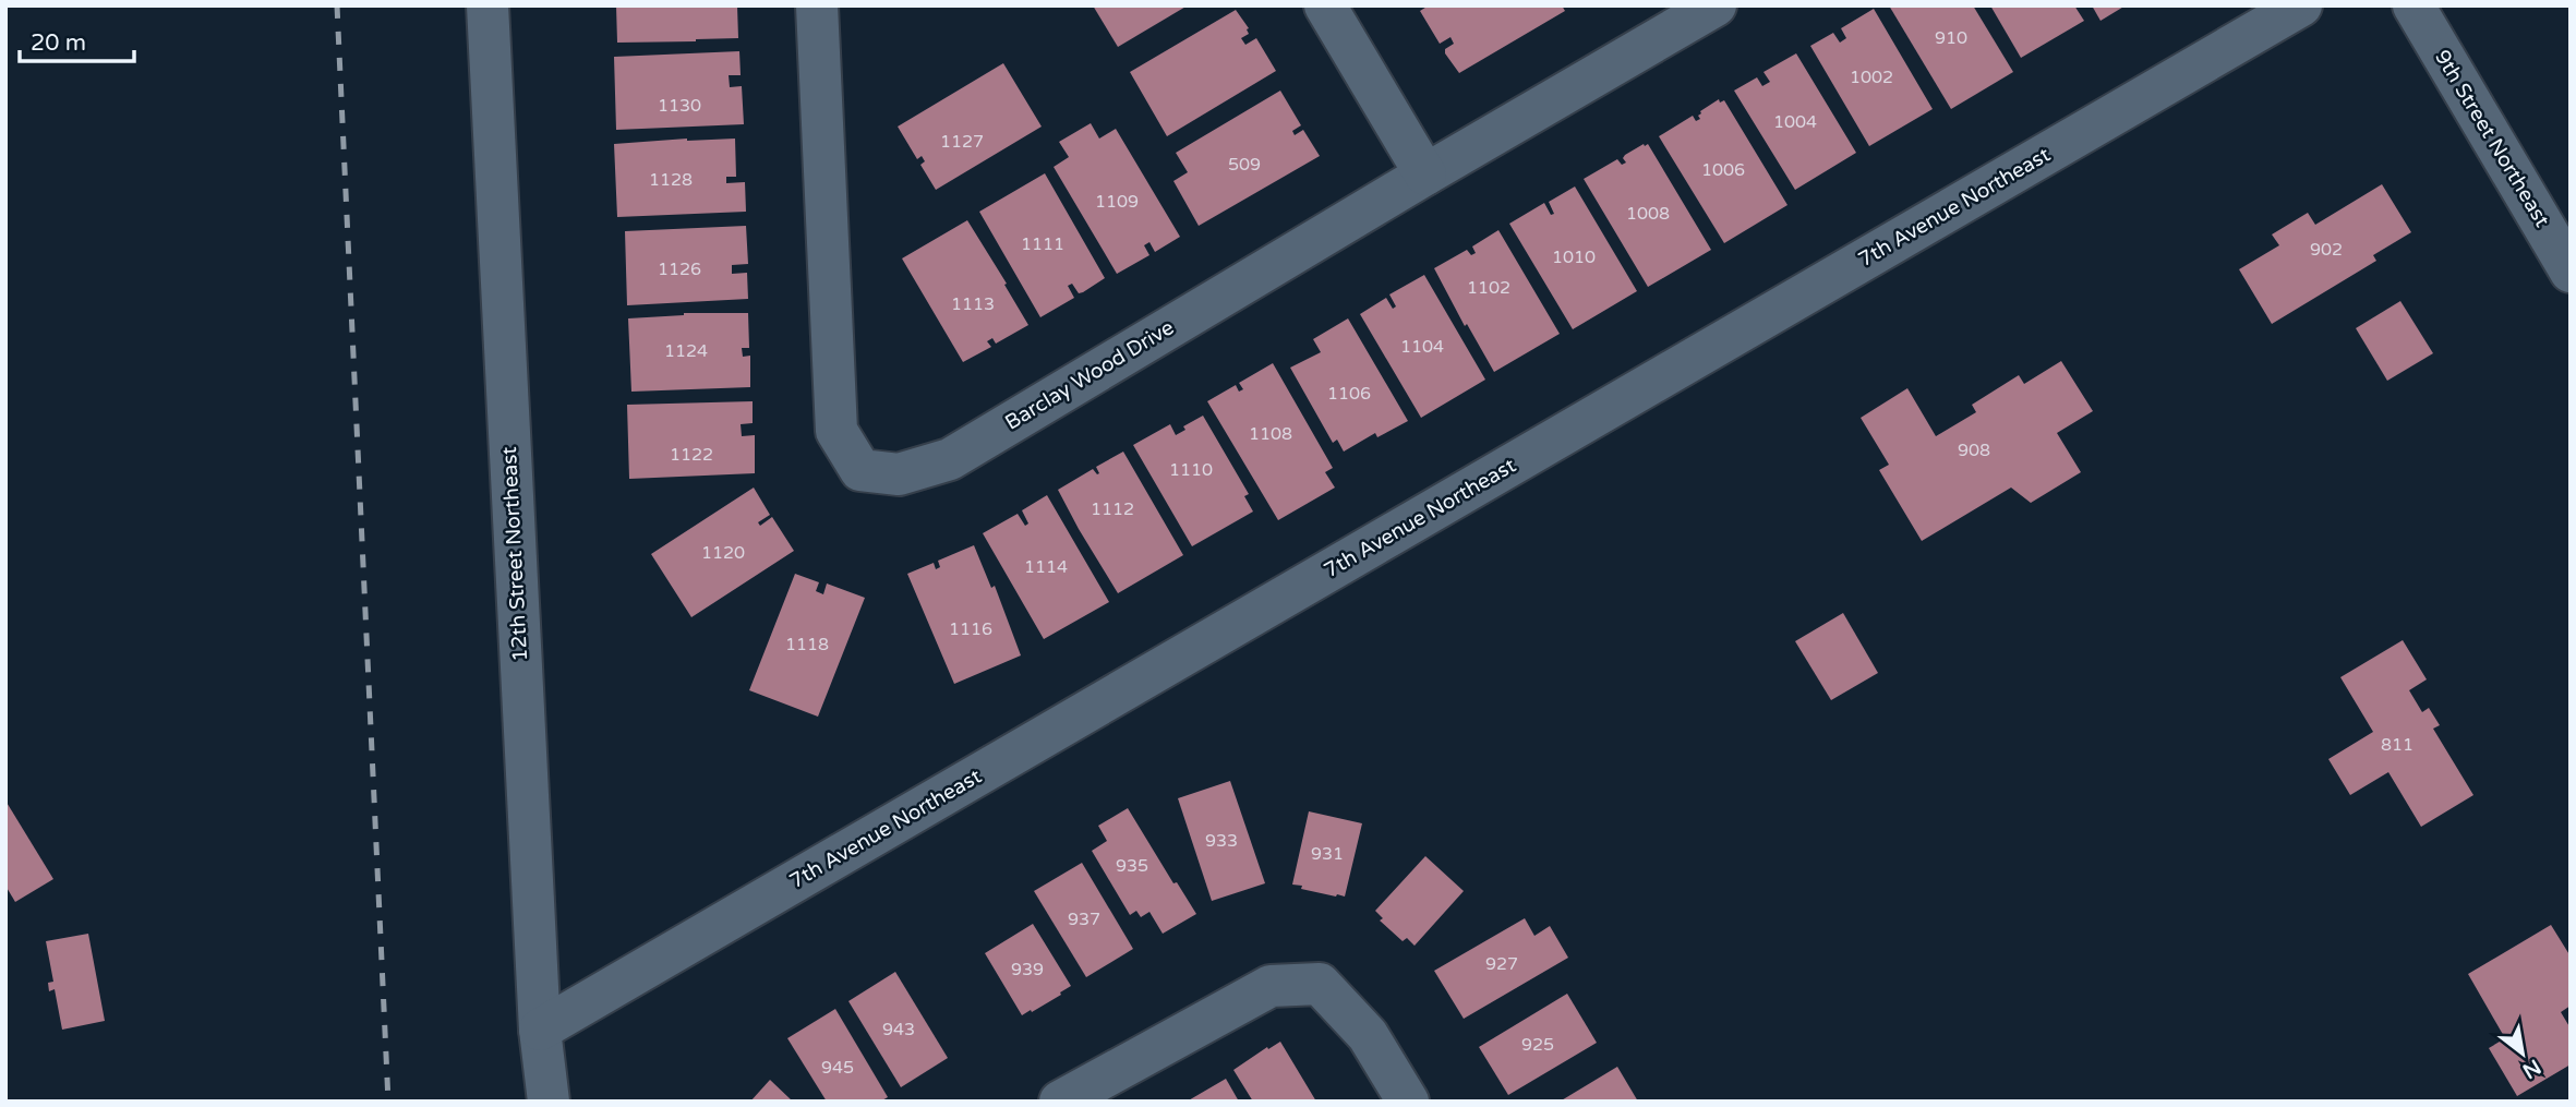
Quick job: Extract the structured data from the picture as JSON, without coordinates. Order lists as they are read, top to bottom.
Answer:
{
  "streets": {
    "street": [
      "9th Street Northeast",
      "7th Avenue Northeast",
      "Barclay Wood Drive",
      "12th Street Northeast"
    ]
  },
  "crossings": [
    ["7th Avenue Northeast", "12th Street Northeast"]
  ],
  "house_numbers": [
    "910",
    "1002",
    "1130",
    "1004",
    "1127",
    "509",
    "1006",
    "1128",
    "1109",
    "1008",
    "1111",
    "902",
    "1010",
    "1126",
    "1102",
    "1113",
    "1104",
    "1124",
    "1106",
    "1108",
    "908",
    "1122",
    "1110",
    "1112",
    "1120",
    "1114",
    "1116",
    "1118",
    "811",
    "933",
    "931",
    "935",
    "937",
    "927",
    "939",
    "943",
    "925",
    "945"
  ],
  "scale_bar": "20 m",
  "north": "bottom right"
}
